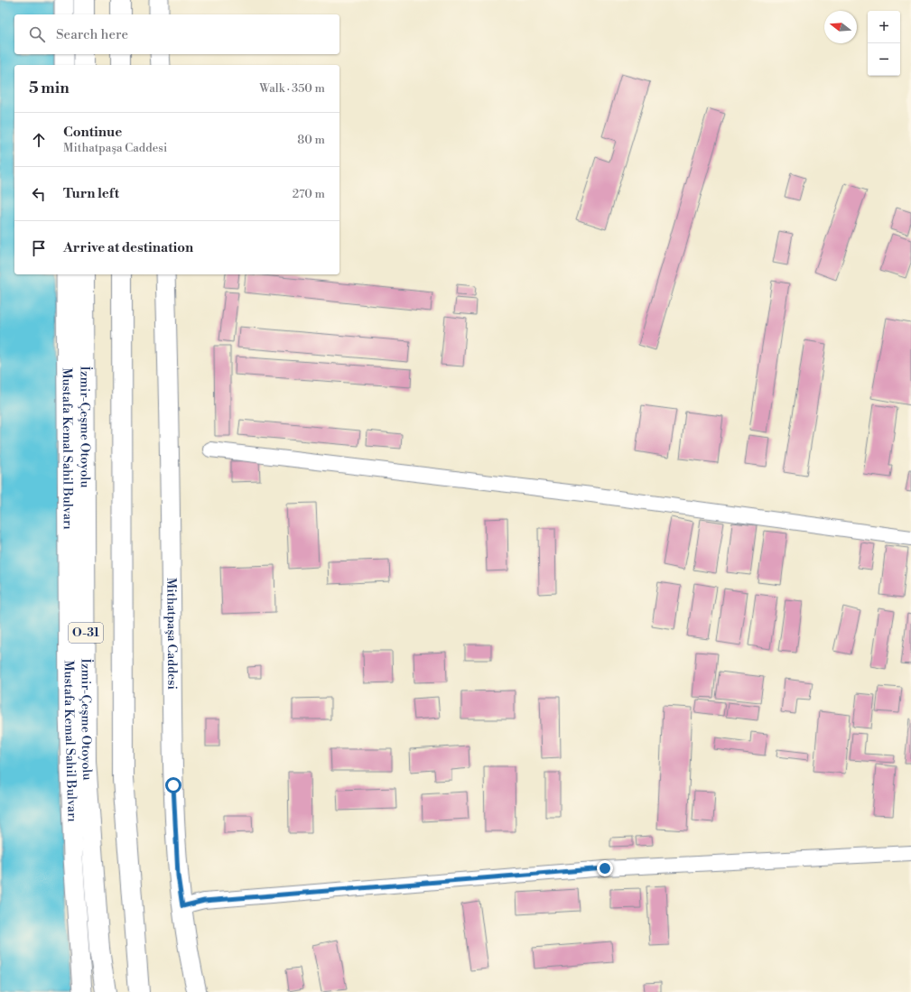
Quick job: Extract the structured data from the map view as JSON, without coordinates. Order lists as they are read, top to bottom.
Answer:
{
  "streets": {
    "highway": ["İzmir-Çeşme Otoyolu", "O-31"],
    "main road": ["Mustafa Kemal Sahil Bulvarı", "Mithatpaşa Caddesi"]
  },
  "north": "left",
  "page": {
    "map_buttons": ["+", "−"],
    "search": "Search here",
    "heading": ["5 min", "Walk · 350 m"],
    "list": [
      ["Continue", "Mithatpaşa Caddesi", "80 m"],
      ["Turn left", "270 m"],
      "Arrive at destination"
    ]
  }
}
